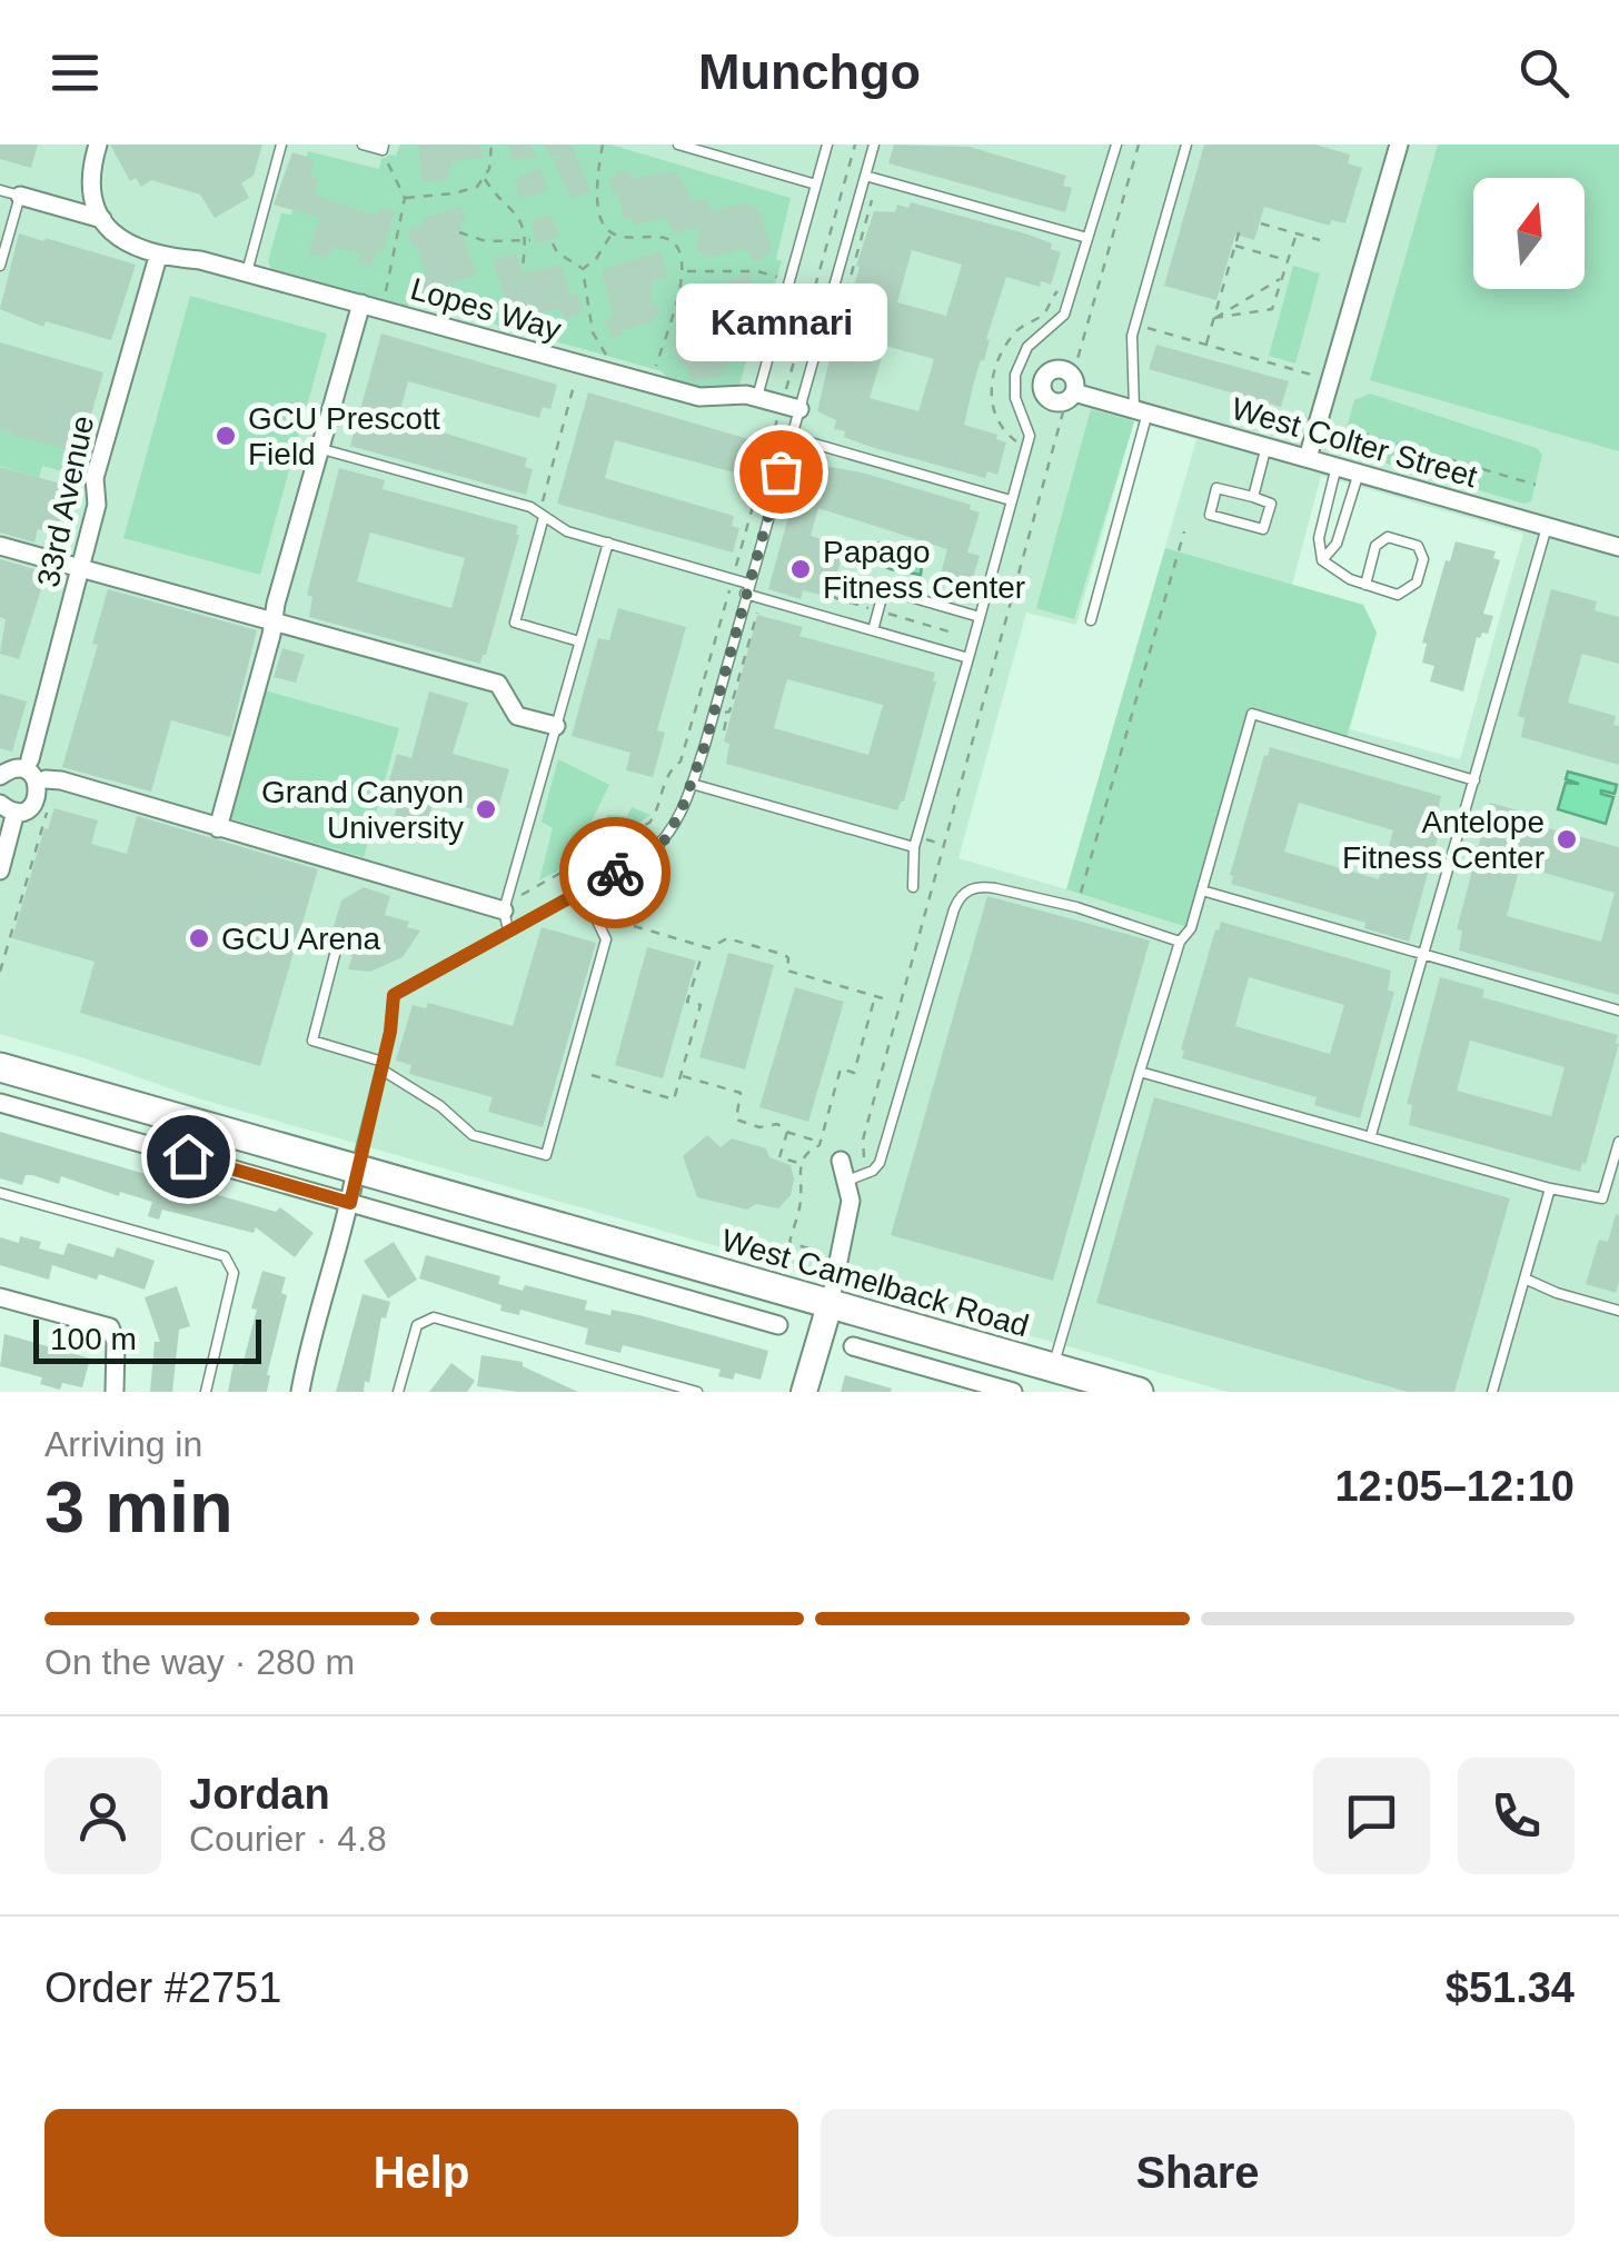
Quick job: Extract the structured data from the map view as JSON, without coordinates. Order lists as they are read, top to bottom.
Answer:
{
  "streets": {
    "main road": ["West Camelback Road"],
    "street": ["Lopes Way", "West Colter Street", "33rd Avenue"]
  },
  "crossings": [
    ["Lopes Way", "33rd Avenue"]
  ],
  "places": [
    "GCU Prescott Field",
    "Kamnari",
    "Papago Fitness Center",
    "Grand Canyon University",
    "Antelope Fitness Center",
    "GCU Arena"
  ],
  "scale_bar": "100 m",
  "north": "top",
  "page": {
    "header": "Munchgo",
    "bubble": "Kamnari",
    "scale": "100 m",
    "heading": ["3 min", "Arriving in", "12:05–12:10"],
    "panel": [
      "Jordan",
      "Courier · 4.8",
      "Order #2751",
      "$51.34"
    ],
    "bar": "On the way · 280 m",
    "buttons": ["Help", "Share"]
  }
}
